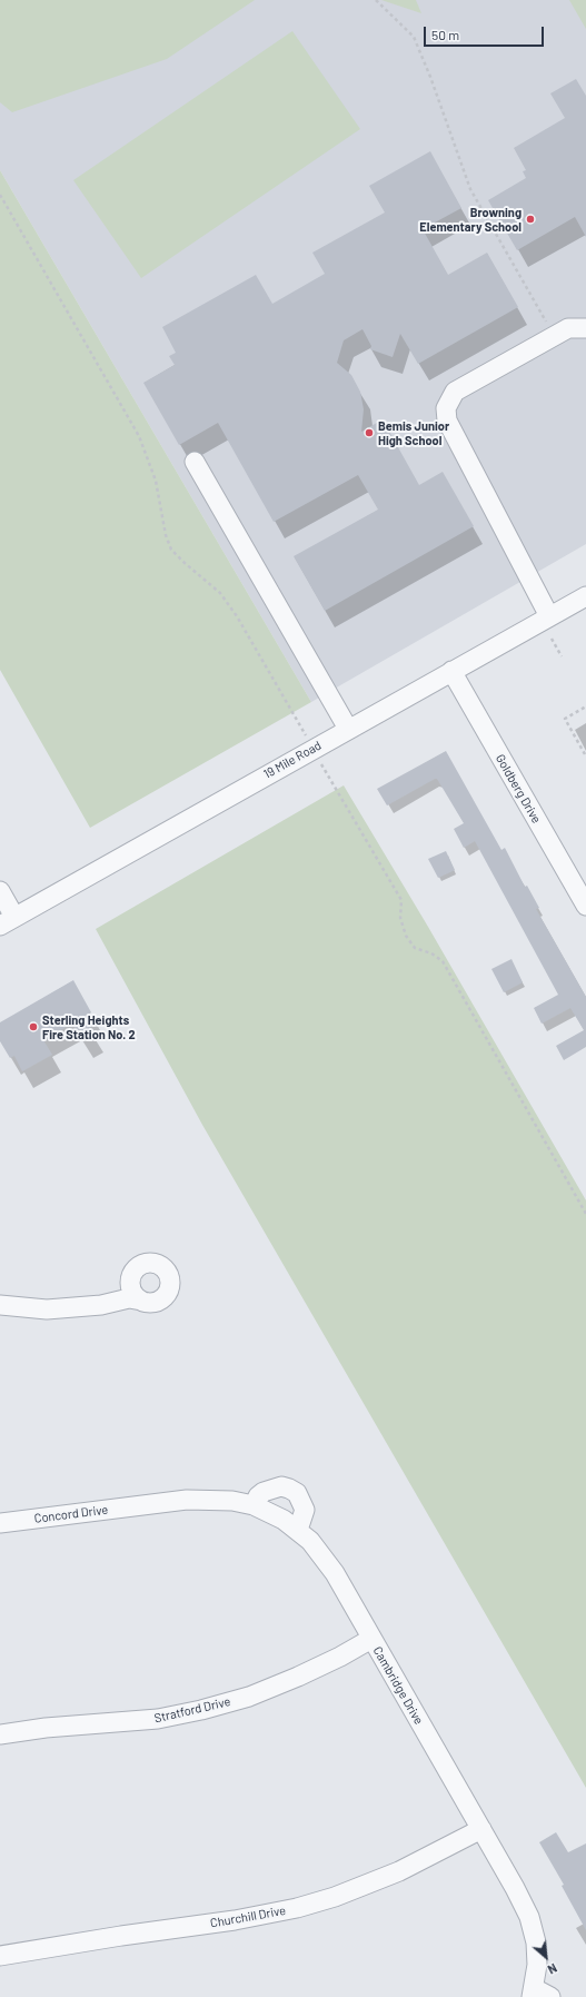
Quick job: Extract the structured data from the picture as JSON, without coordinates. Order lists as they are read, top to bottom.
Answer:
{
  "streets": {
    "street": [
      "19 Mile Road",
      "Goldberg Drive",
      "Concord Drive",
      "Cambridge Drive",
      "Stratford Drive",
      "Churchill Drive"
    ]
  },
  "crossings": [
    ["19 Mile Road", "Goldberg Drive"],
    ["Concord Drive", "Cambridge Drive"],
    ["Cambridge Drive", "Stratford Drive"],
    ["Cambridge Drive", "Churchill Drive"]
  ],
  "places": ["Browning Elementary School", "Bemis Junior High School", "Sterling Heights Fire Station No. 2"],
  "scale_bar": "50 m",
  "north": "bottom right"
}
